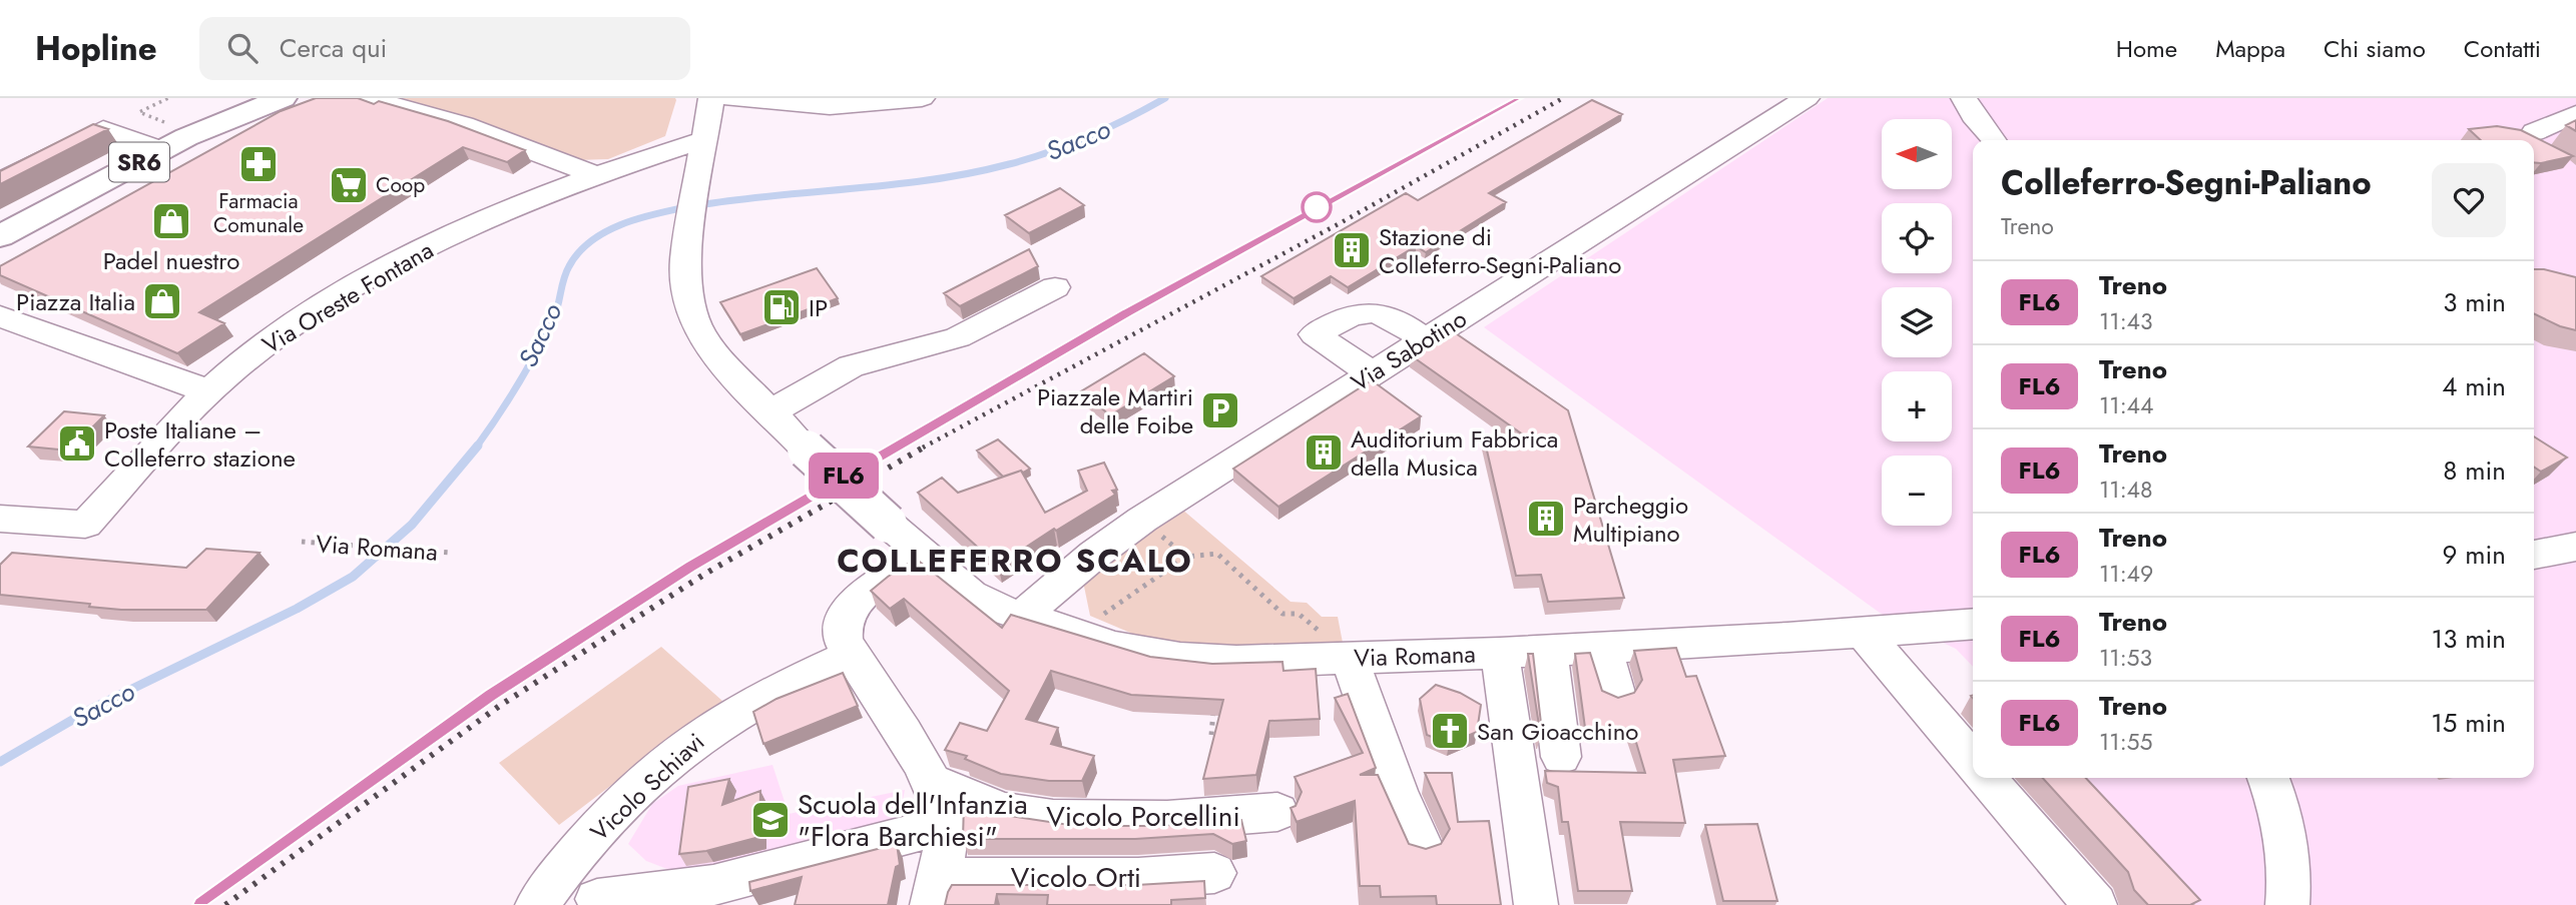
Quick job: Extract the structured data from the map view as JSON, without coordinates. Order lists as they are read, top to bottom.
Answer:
{
  "streets": {
    "main road": ["SR6"],
    "street": [
      "Via Oreste Fontana",
      "Via Sabotino",
      "Via Romana",
      "Vicolo Schiavi",
      "Vicolo Porcellini",
      "Vicolo Orti"
    ]
  },
  "crossings": [
    ["Via Oreste Fontana", "Via Romana"],
    ["Via Sabotino", "Via Romana"]
  ],
  "districts": ["COLLEFERRO SCALO"],
  "water": ["Sacco"],
  "places": {
    "pharmacy": ["Farmacia Comunale"],
    "supermarket": ["Coop"],
    "shop": ["Padel nuestro", "Piazza Italia"],
    "building": ["Stazione di Colleferro-Segni-Paliano", "Auditorium Fabbrica della Musica", "Parcheggio Multipiano"],
    "fuel station": ["IP"],
    "parking": ["Piazzale Martiri delle Foibe"],
    "public building": ["Poste Italiane – Colleferro stazione"],
    "church": ["San Gioacchino"],
    "school or university": ["Scuola dell'Infanzia \"Flora Barchiesi\""]
  },
  "north": "left",
  "page": {
    "header": "Hopline",
    "search": "Cerca qui",
    "nav": [
      "Home",
      "Mappa",
      "Chi siamo",
      "Contatti"
    ],
    "on_map": "FL6",
    "map_buttons": ["+", "−"],
    "heading": ["Colleferro-Segni-Paliano", "Treno"],
    "list": [
      {
        "mark": "FL6",
        "name": "Treno",
        "note": "11:43",
        "value": "3 min"
      },
      {
        "mark": "FL6",
        "name": "Treno",
        "note": "11:44",
        "value": "4 min"
      },
      {
        "mark": "FL6",
        "name": "Treno",
        "note": "11:48",
        "value": "8 min"
      },
      {
        "mark": "FL6",
        "name": "Treno",
        "note": "11:49",
        "value": "9 min"
      },
      {
        "mark": "FL6",
        "name": "Treno",
        "note": "11:53",
        "value": "13 min"
      },
      {
        "mark": "FL6",
        "name": "Treno",
        "note": "11:55",
        "value": "15 min"
      }
    ]
  }
}
